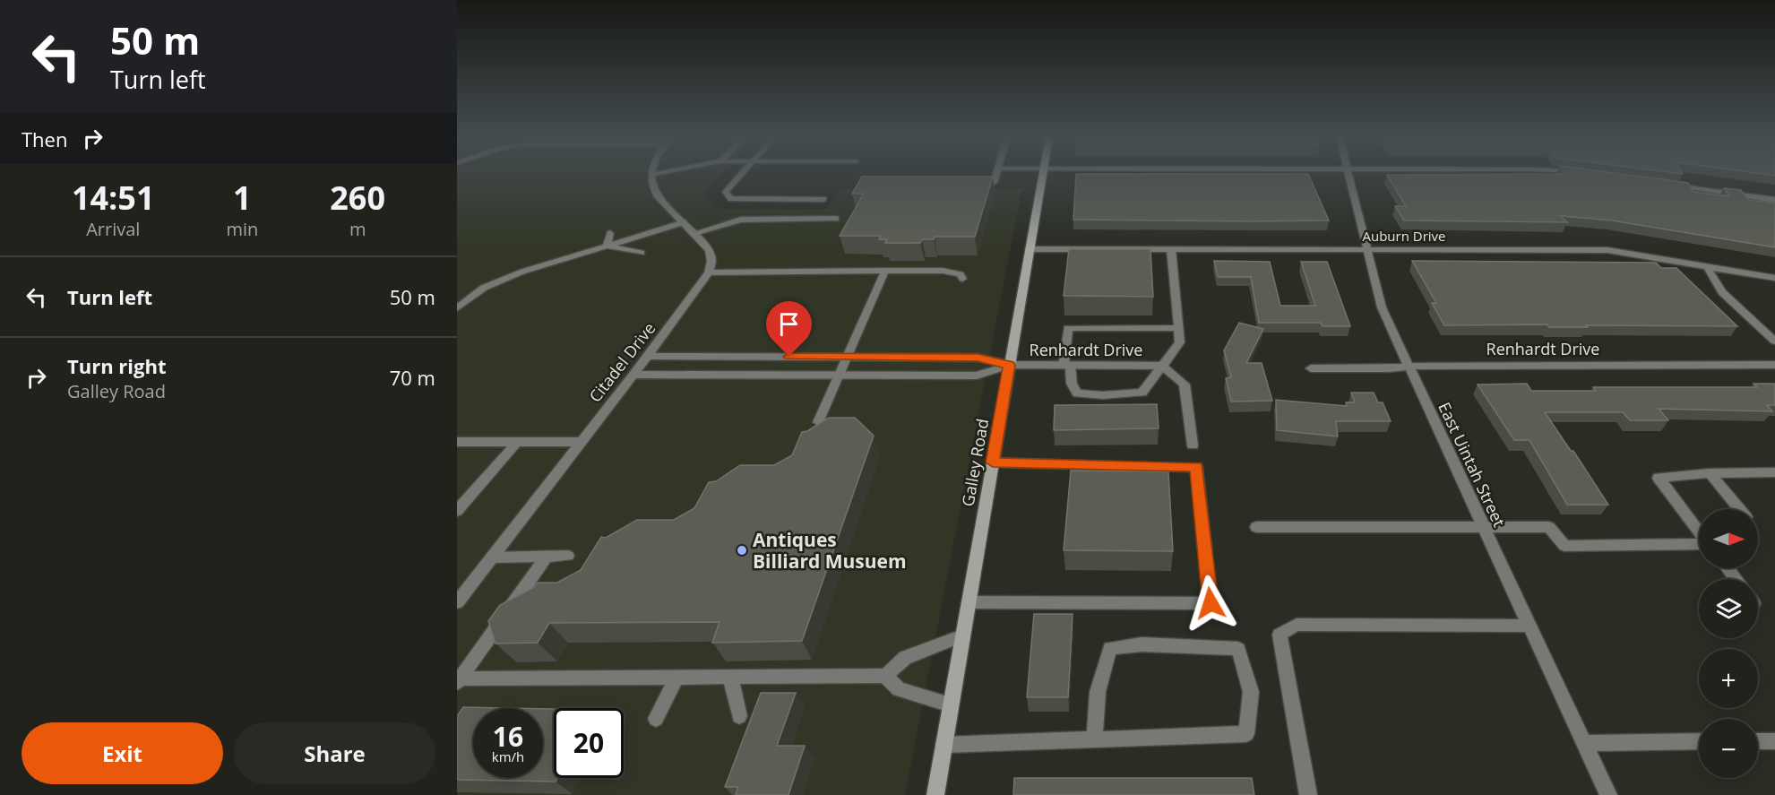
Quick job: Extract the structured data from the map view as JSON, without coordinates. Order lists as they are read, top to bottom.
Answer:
{
  "streets": {
    "main road": ["Galley Road"],
    "street": [
      "Auburn Drive",
      "Renhardt Drive",
      "Citadel Drive",
      "East Uintah Street"
    ]
  },
  "crossings": [
    ["Auburn Drive", "Galley Road"],
    ["Auburn Drive", "East Uintah Street"],
    ["Renhardt Drive", "Citadel Drive"],
    ["Renhardt Drive", "Galley Road"],
    ["Renhardt Drive", "East Uintah Street"]
  ],
  "places": ["Antiques Billiard Musuem"],
  "north": "right",
  "page": {
    "turn": ["50 m", "Turn left"],
    "then": "Then",
    "eta": [
      "14:51",
      "Arrival",
      "1",
      "min",
      "260",
      "m"
    ],
    "list": [
      {
        "name": "Turn left",
        "value": "50 m"
      },
      {
        "name": "Turn right",
        "note": "Galley Road",
        "value": "70 m"
      }
    ],
    "map_buttons": ["+", "−"],
    "speed": "16 km/h",
    "limit": "20",
    "buttons": ["Exit", "Share"]
  }
}
